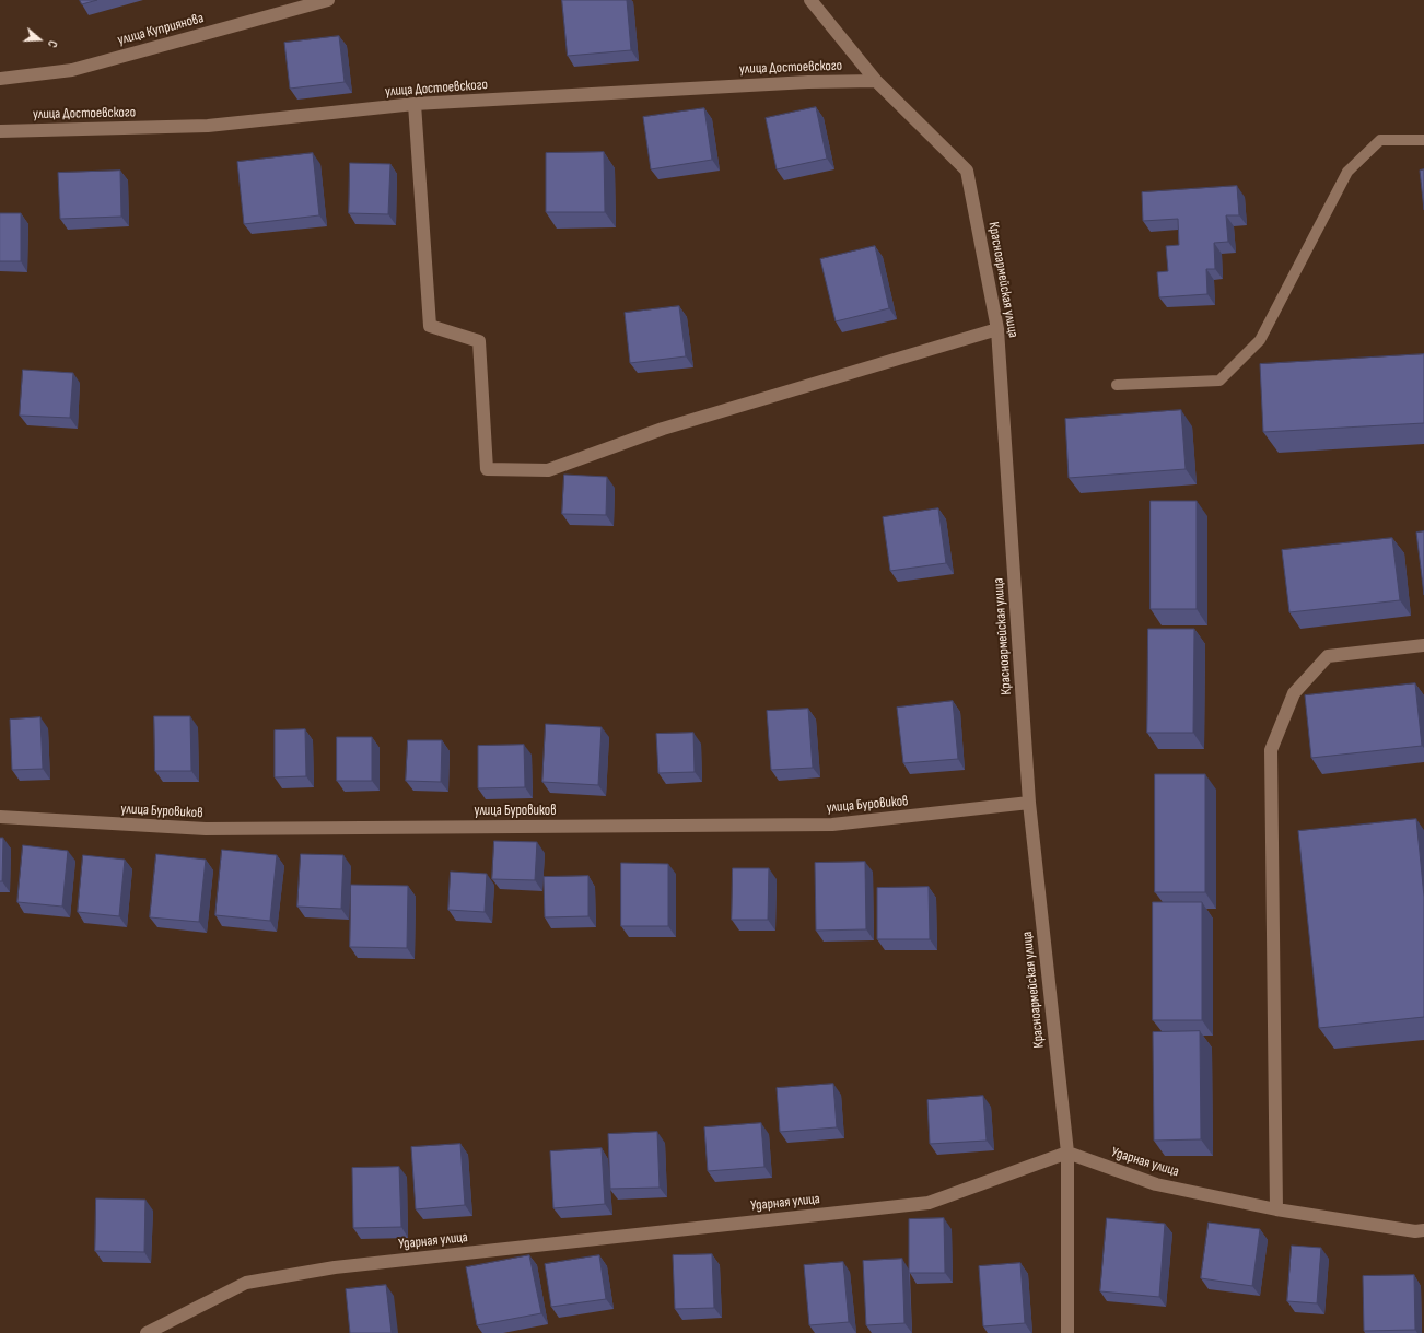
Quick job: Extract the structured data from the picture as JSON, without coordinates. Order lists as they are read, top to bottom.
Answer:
{
  "streets": {
    "street": [
      "улица Куприянова",
      "улица Достоевского",
      "Красноармейская улица",
      "улица Буровиков",
      "Ударная улица"
    ]
  },
  "crossings": [
    ["улица Достоевского", "Красноармейская улица"],
    ["Красноармейская улица", "улица Буровиков"],
    ["Красноармейская улица", "Ударная улица"]
  ],
  "north": "right"
}
